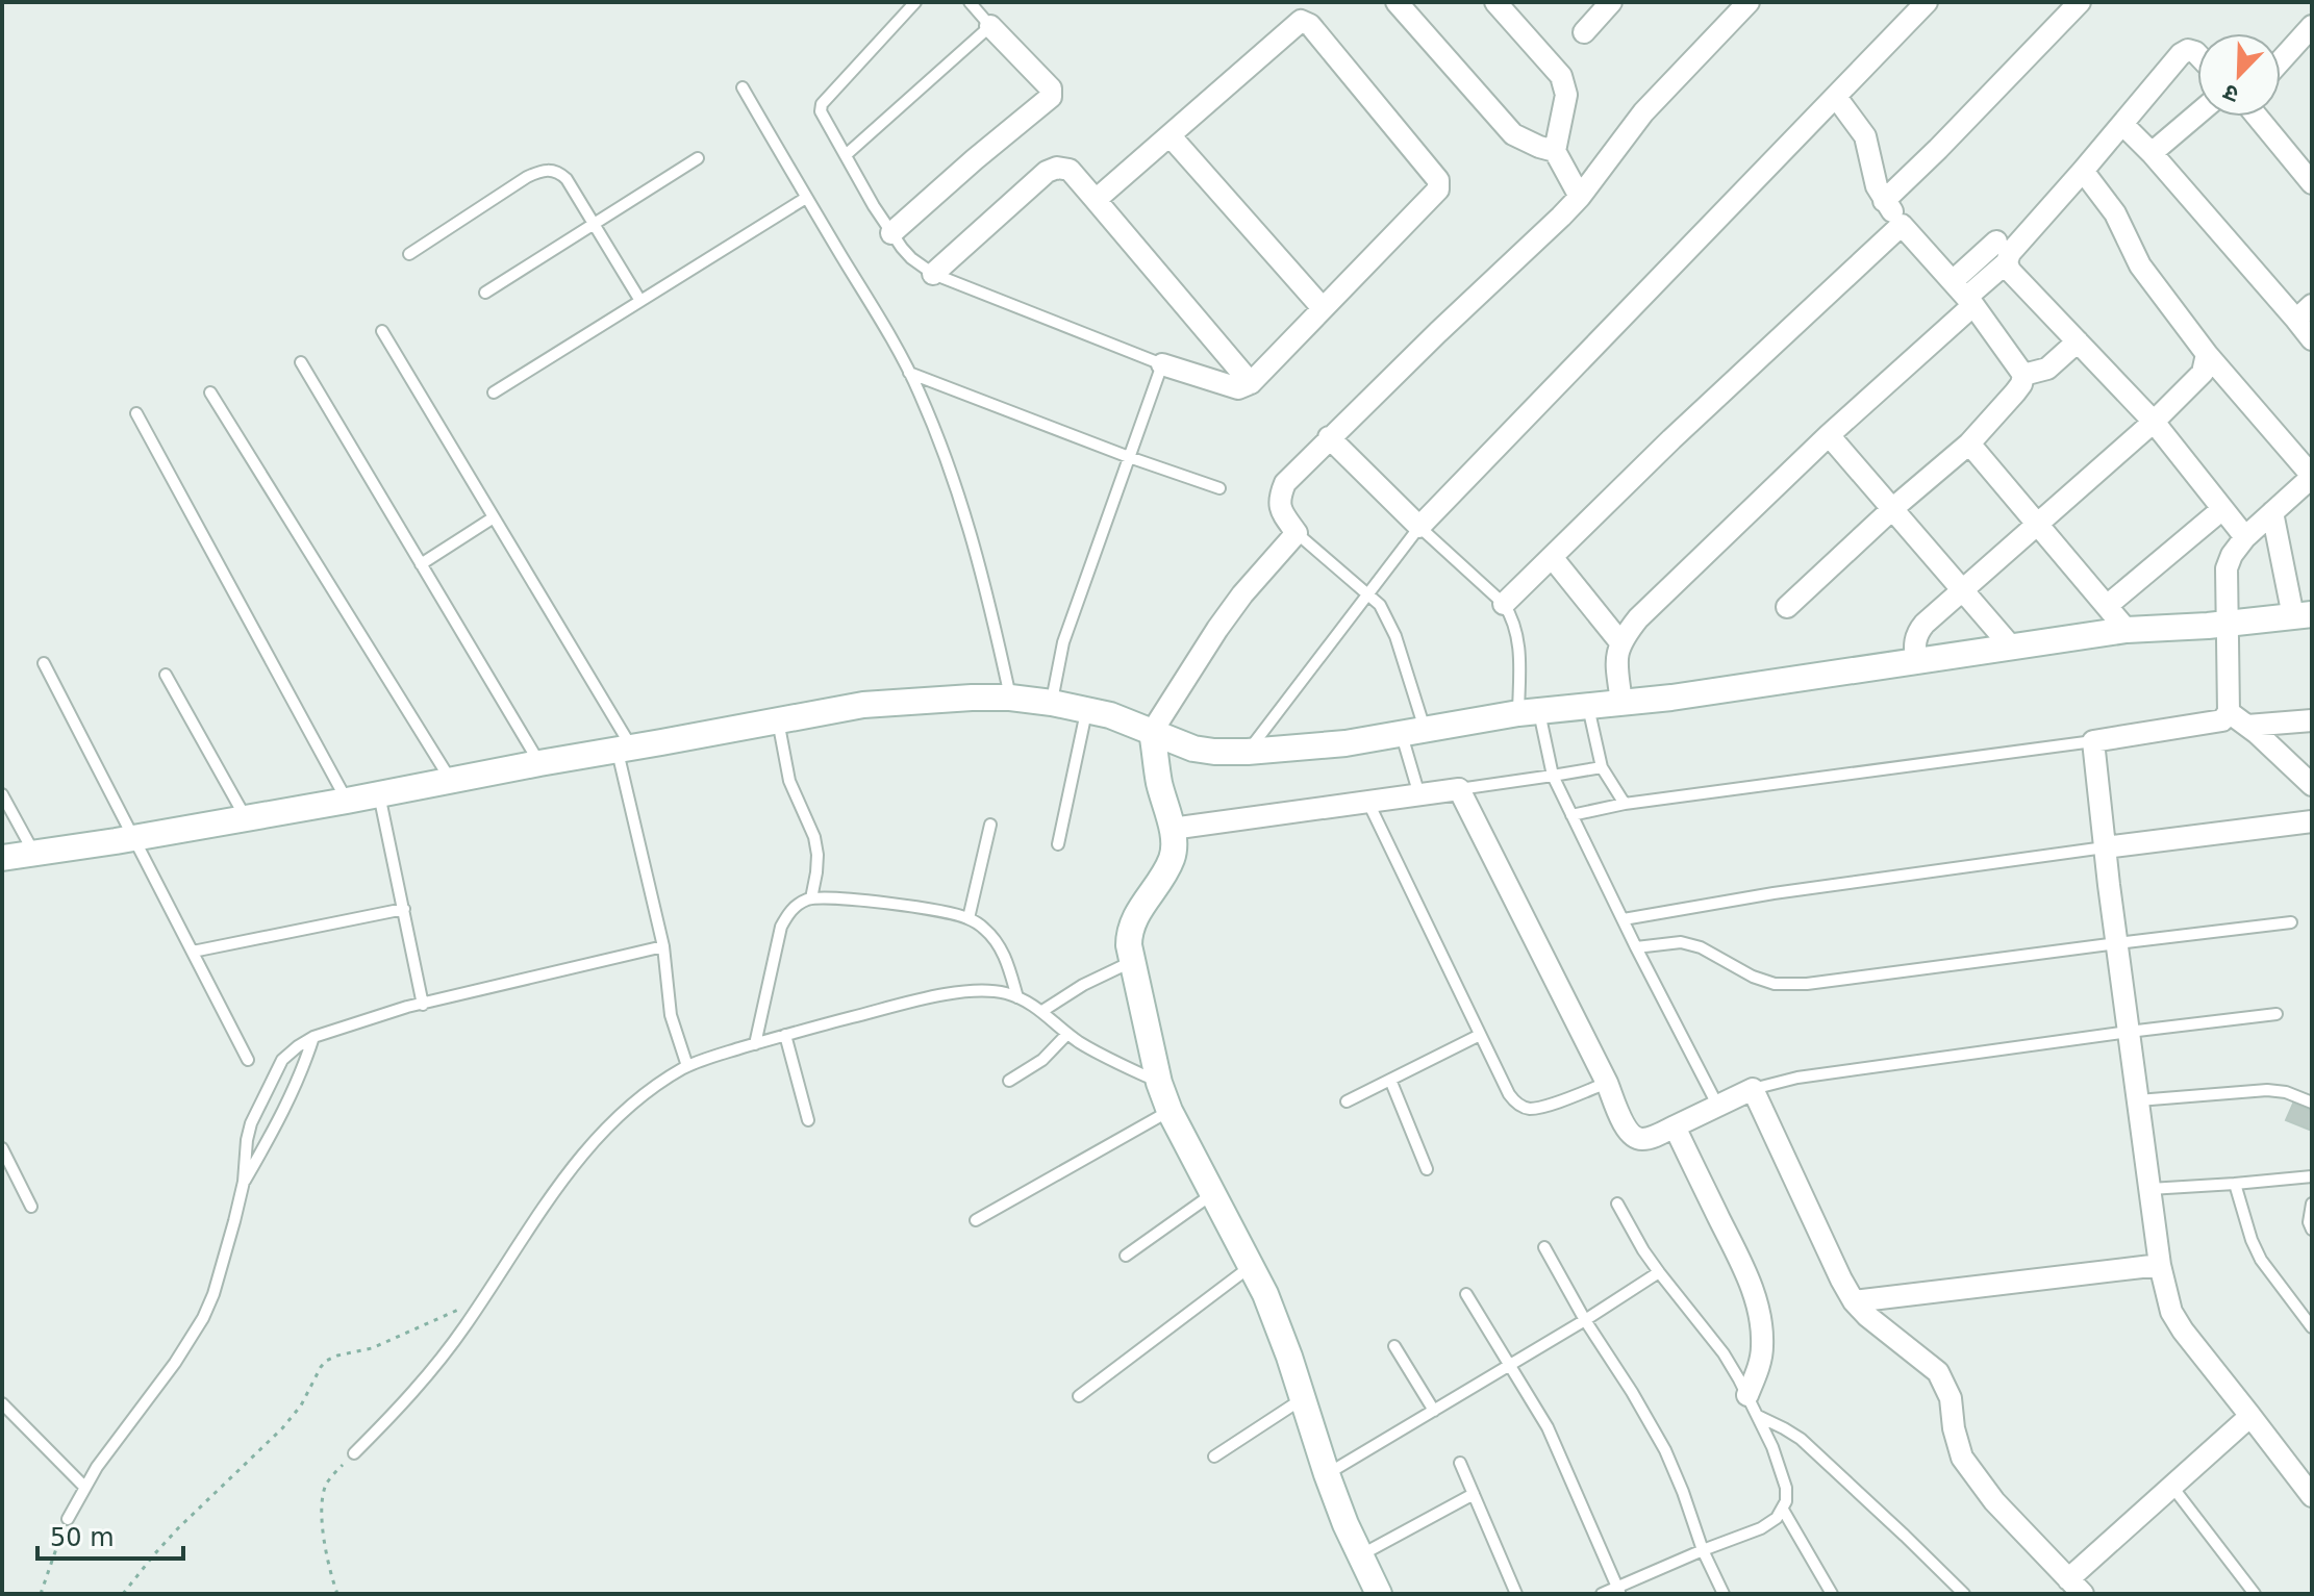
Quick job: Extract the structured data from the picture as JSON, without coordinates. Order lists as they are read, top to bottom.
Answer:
{
  "scale_bar": "50 m",
  "north": "bottom left"
}
